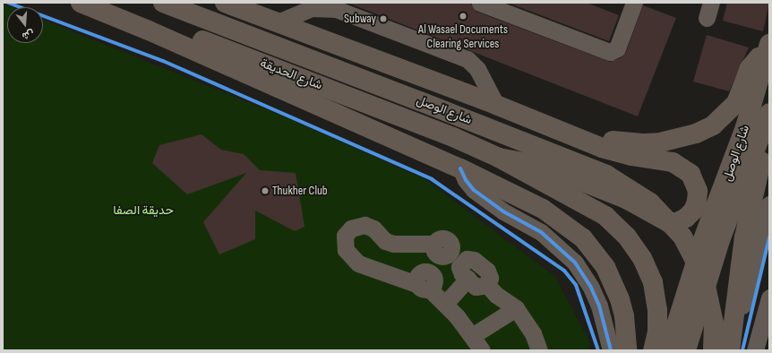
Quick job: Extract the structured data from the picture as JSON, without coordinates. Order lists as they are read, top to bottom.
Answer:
{
  "streets": {
    "main road": ["شارع الحديقة", "شارع الوصل"]
  },
  "parks": ["حديقة الصفا"],
  "places": ["Al Wasael Documents Clearing Services", "Subway", "Thukher Club"],
  "north": "bottom"
}
